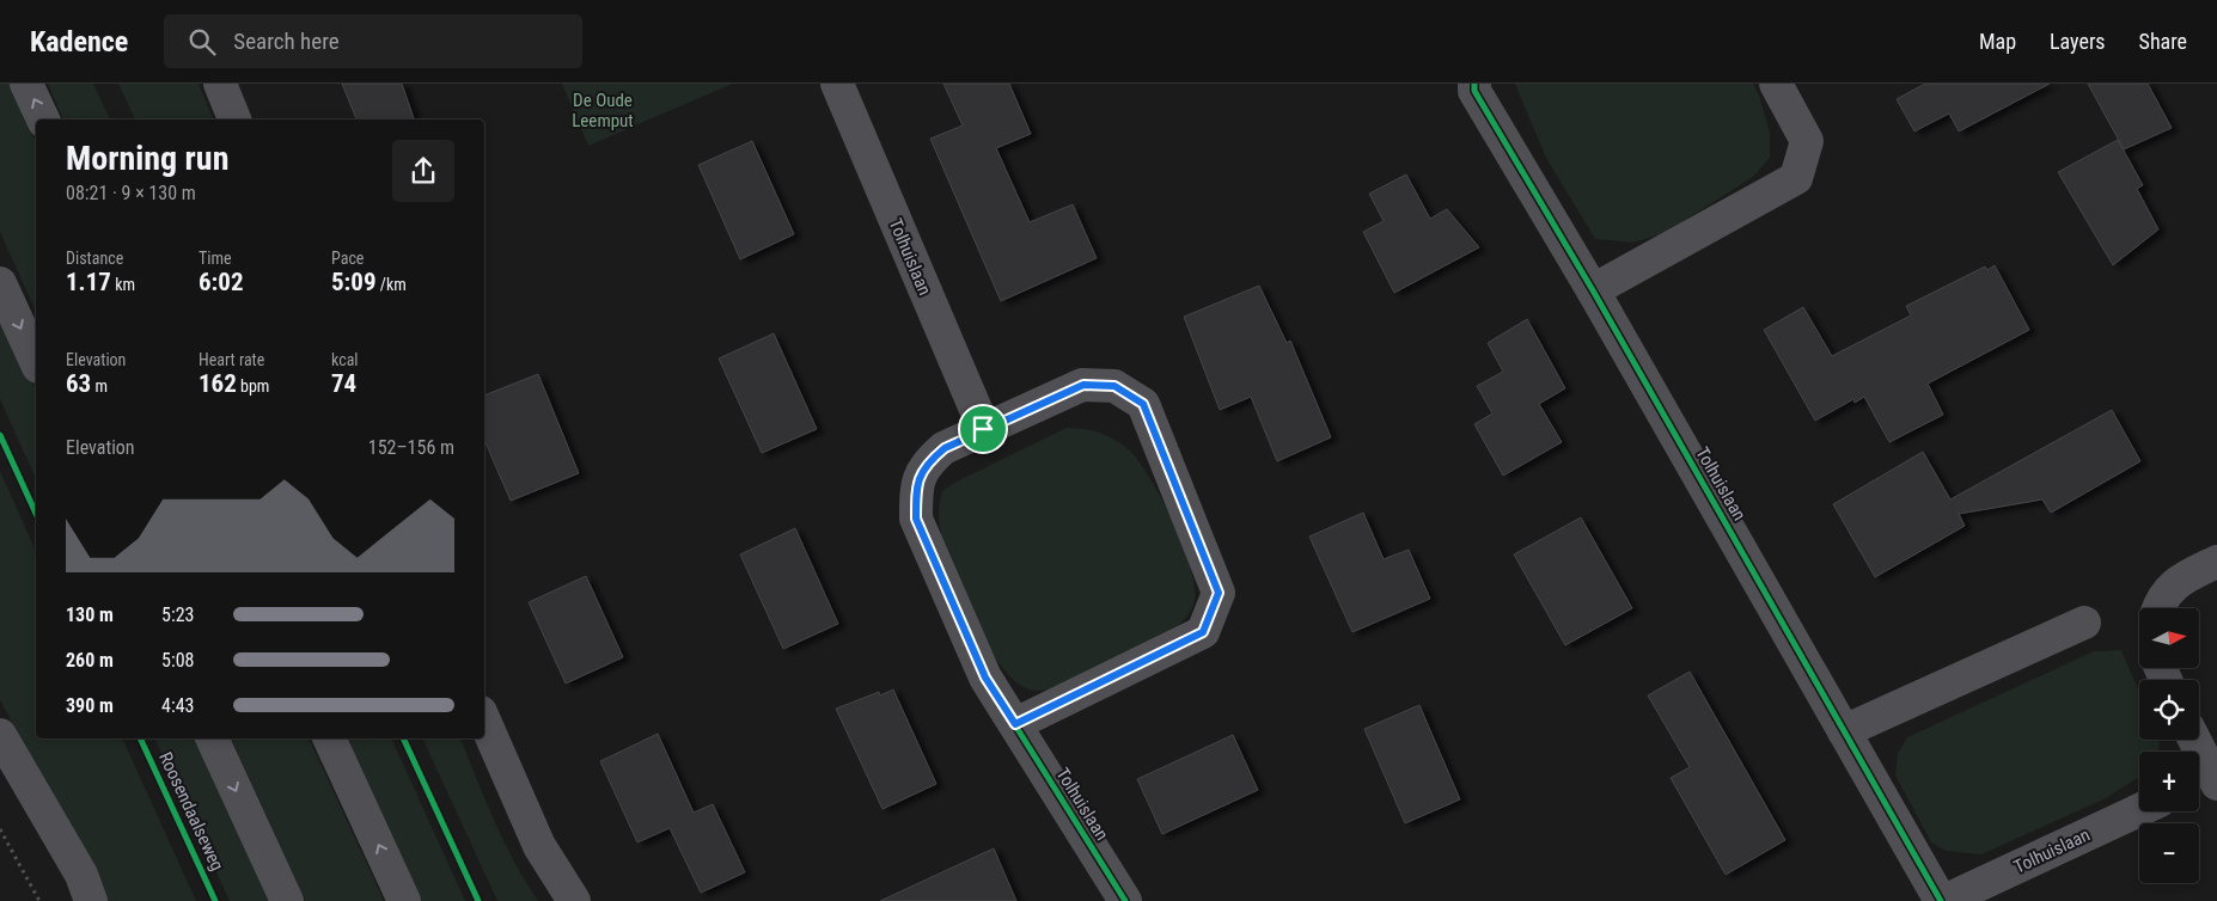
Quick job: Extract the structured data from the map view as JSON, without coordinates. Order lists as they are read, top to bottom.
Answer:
{
  "streets": {
    "street": ["Tolhuislaan"],
    "cycle path": ["Roosendaalseweg"]
  },
  "parks": ["De Oude Leemput"],
  "north": "right",
  "page": {
    "header": "Kadence",
    "search": "Search here",
    "nav": ["Map", "Layers", "Share"],
    "heading": ["Morning run", "08:21 · 9 × 130 m"],
    "stats": [
      ["Distance", "1.17 km"],
      ["Time", "6:02"],
      ["Pace", "5:09 /km"],
      ["Elevation", "63 m"],
      ["Heart rate", "162 bpm"],
      ["kcal", "74"]
    ],
    "chart": ["Elevation", "152–156 m"],
    "list": [
      {
        "name": "130 m",
        "note": "5:23"
      },
      {
        "name": "260 m",
        "note": "5:08"
      },
      {
        "name": "390 m",
        "note": "4:43"
      }
    ],
    "map_buttons": ["+", "−"]
  }
}
